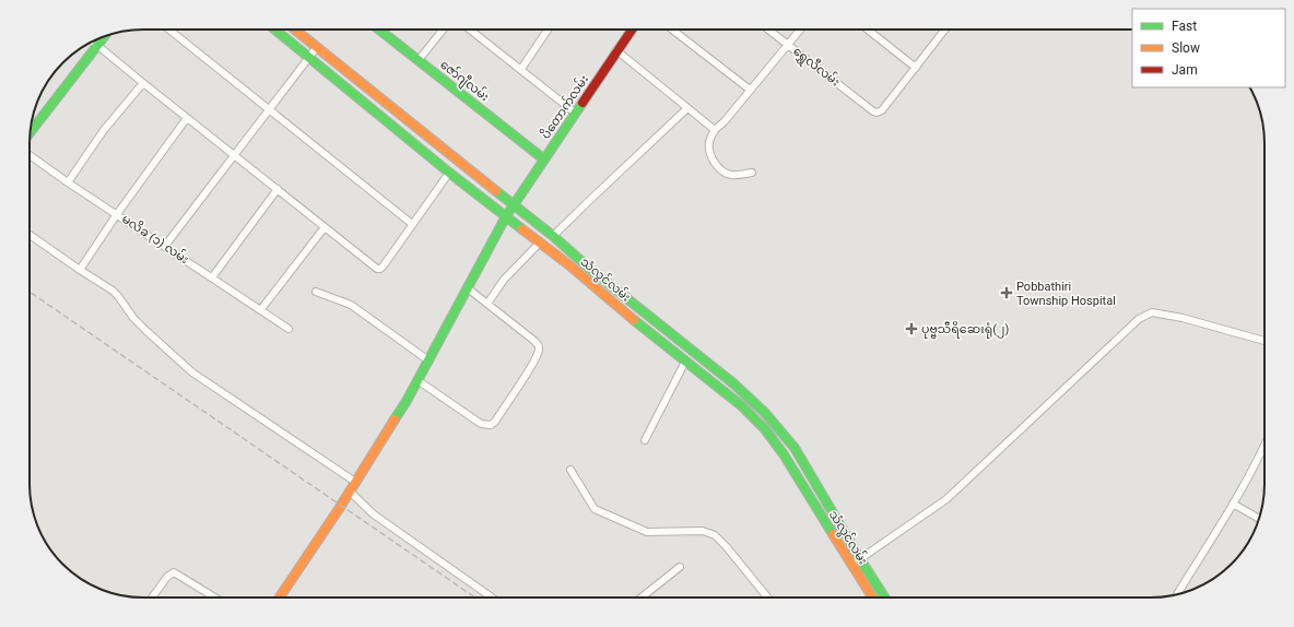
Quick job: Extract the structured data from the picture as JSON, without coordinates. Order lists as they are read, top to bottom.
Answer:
{
  "streets": {
    "main road": ["ဇော်ဂျီလမ်း", "ပိတောက်လမ်း", "သံလွင်လမ်း"],
    "street": ["ရွှေလီလမ်း", "မလိခ (၁) လမ်း"]
  },
  "crossings": [
    ["ဇော်ဂျီလမ်း", "ပိတောက်လမ်း"],
    ["ပိတောက်လမ်း", "သံလွင်လမ်း"]
  ],
  "places": {
    "health": ["Pobbathiri Township Hospital", "ပုဗ္ဗသီရိဆေးရုံ(၂)"]
  },
  "legend": ["Fast", "Slow", "Jam"]
}
